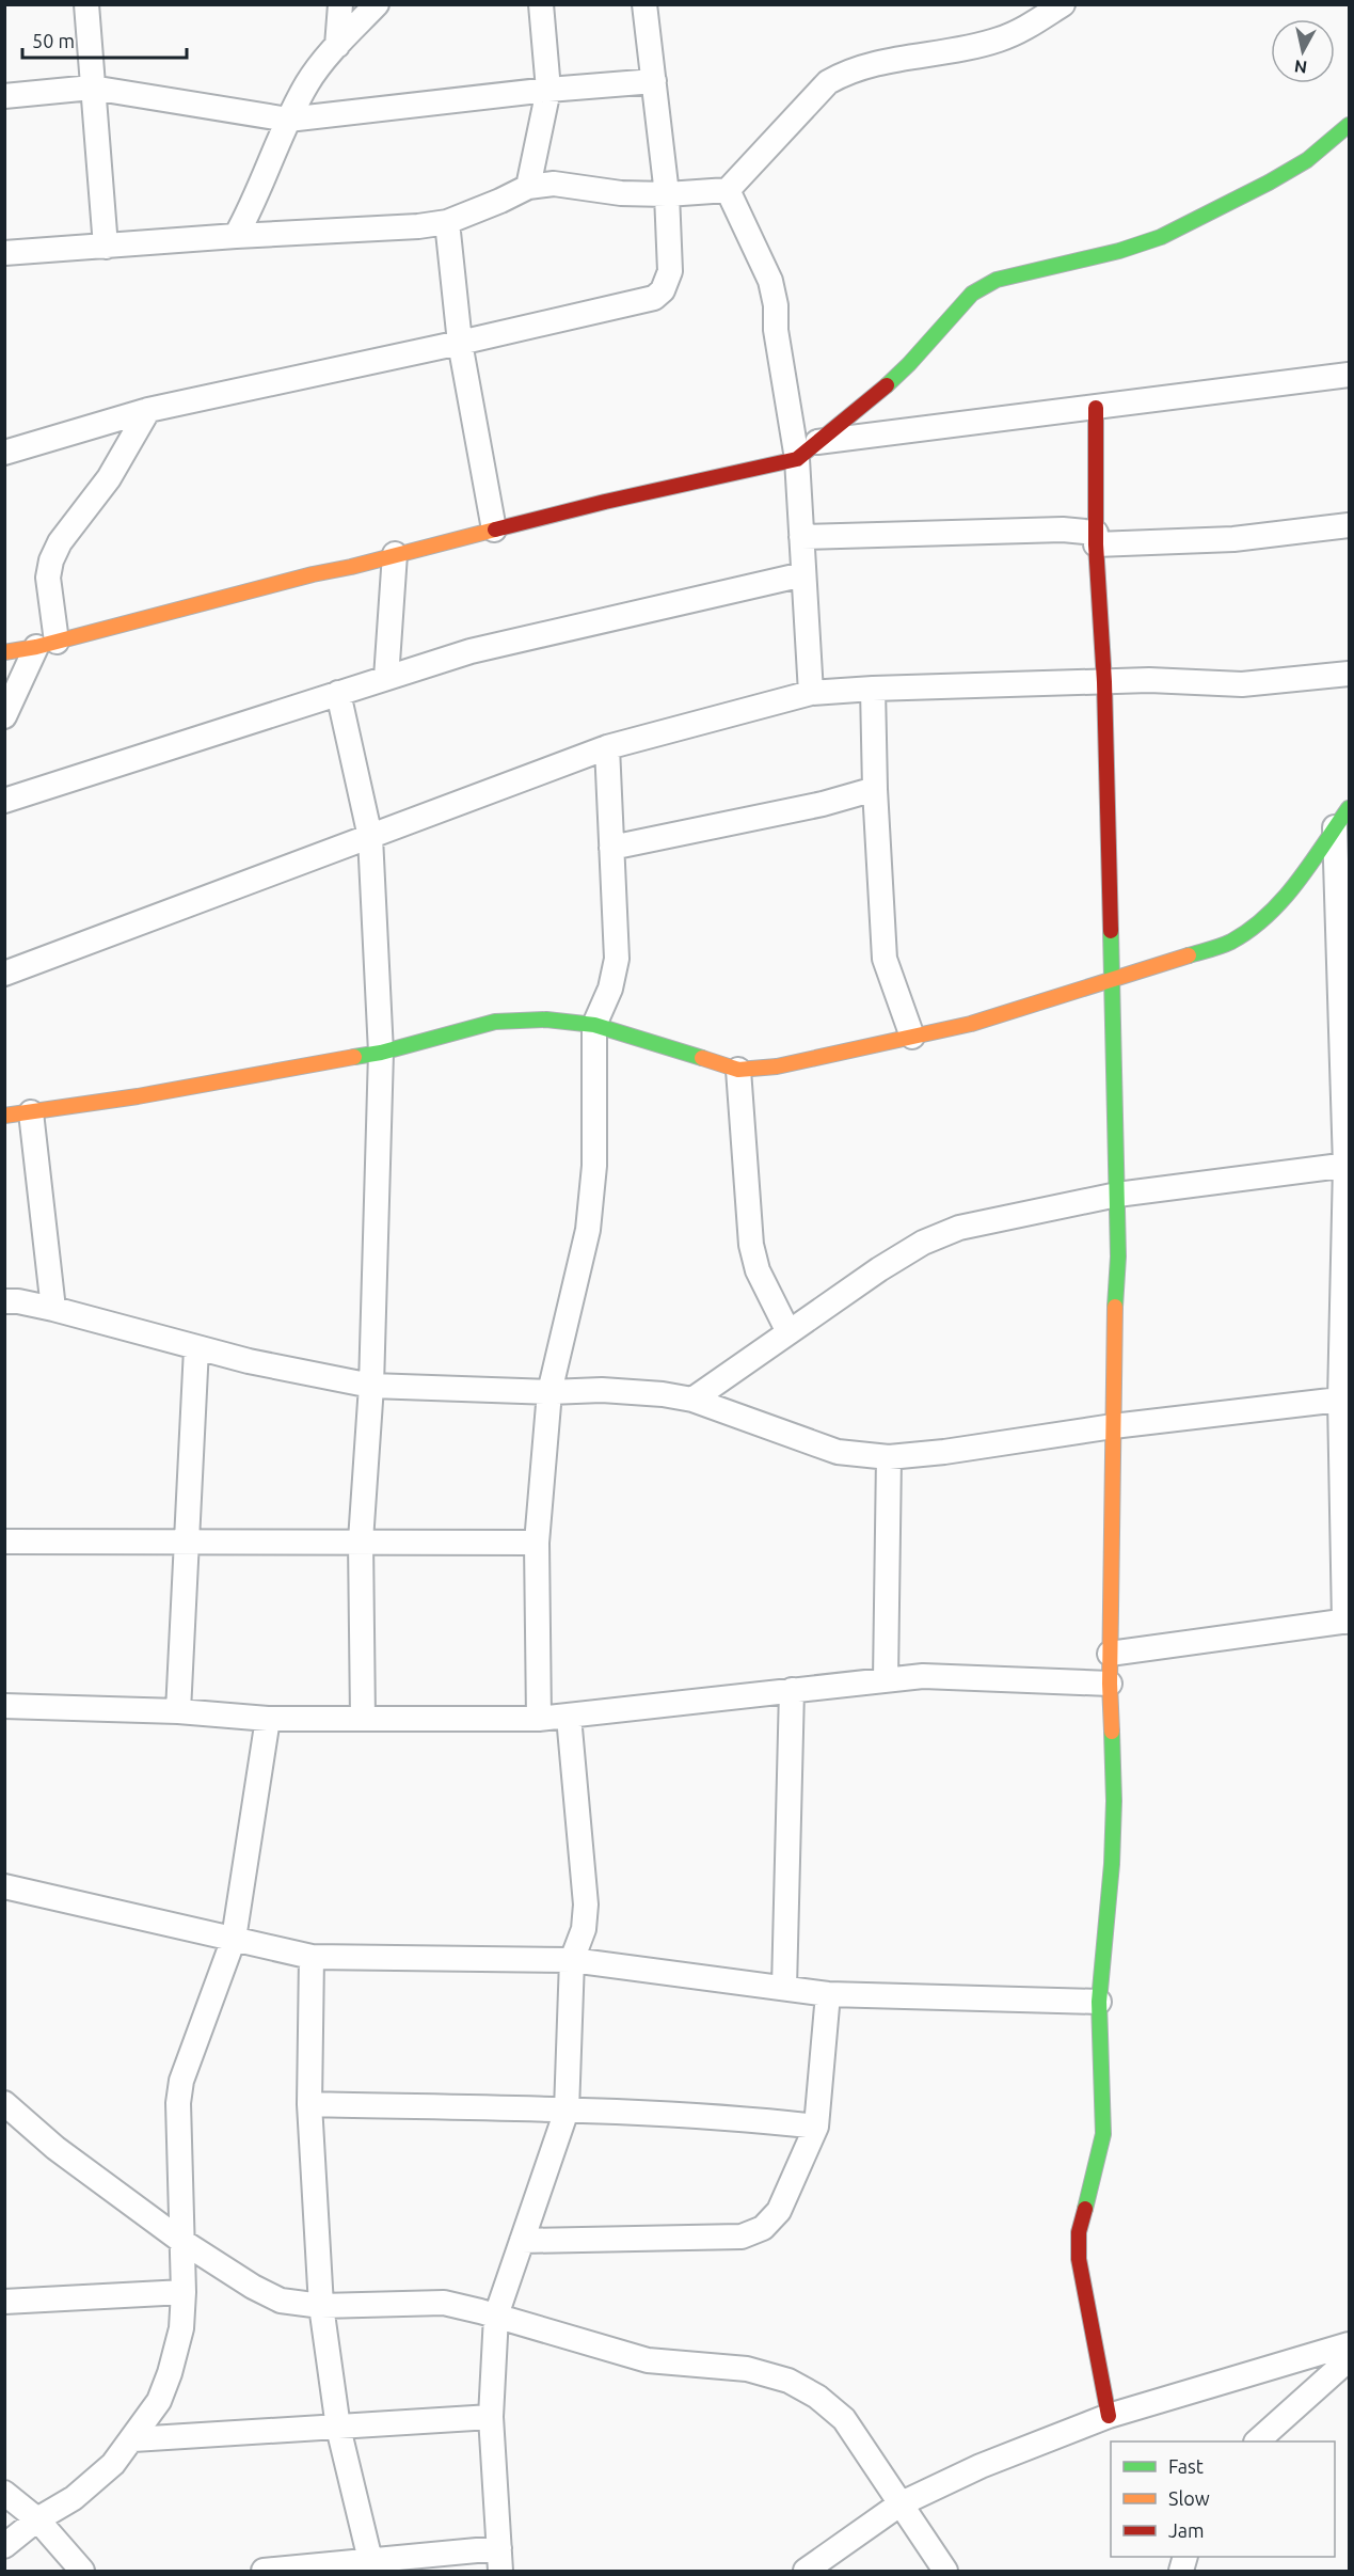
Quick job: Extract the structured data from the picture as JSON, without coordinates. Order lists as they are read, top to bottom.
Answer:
{
  "legend": ["Fast", "Slow", "Jam"],
  "scale_bar": "50 m",
  "north": "bottom"
}
